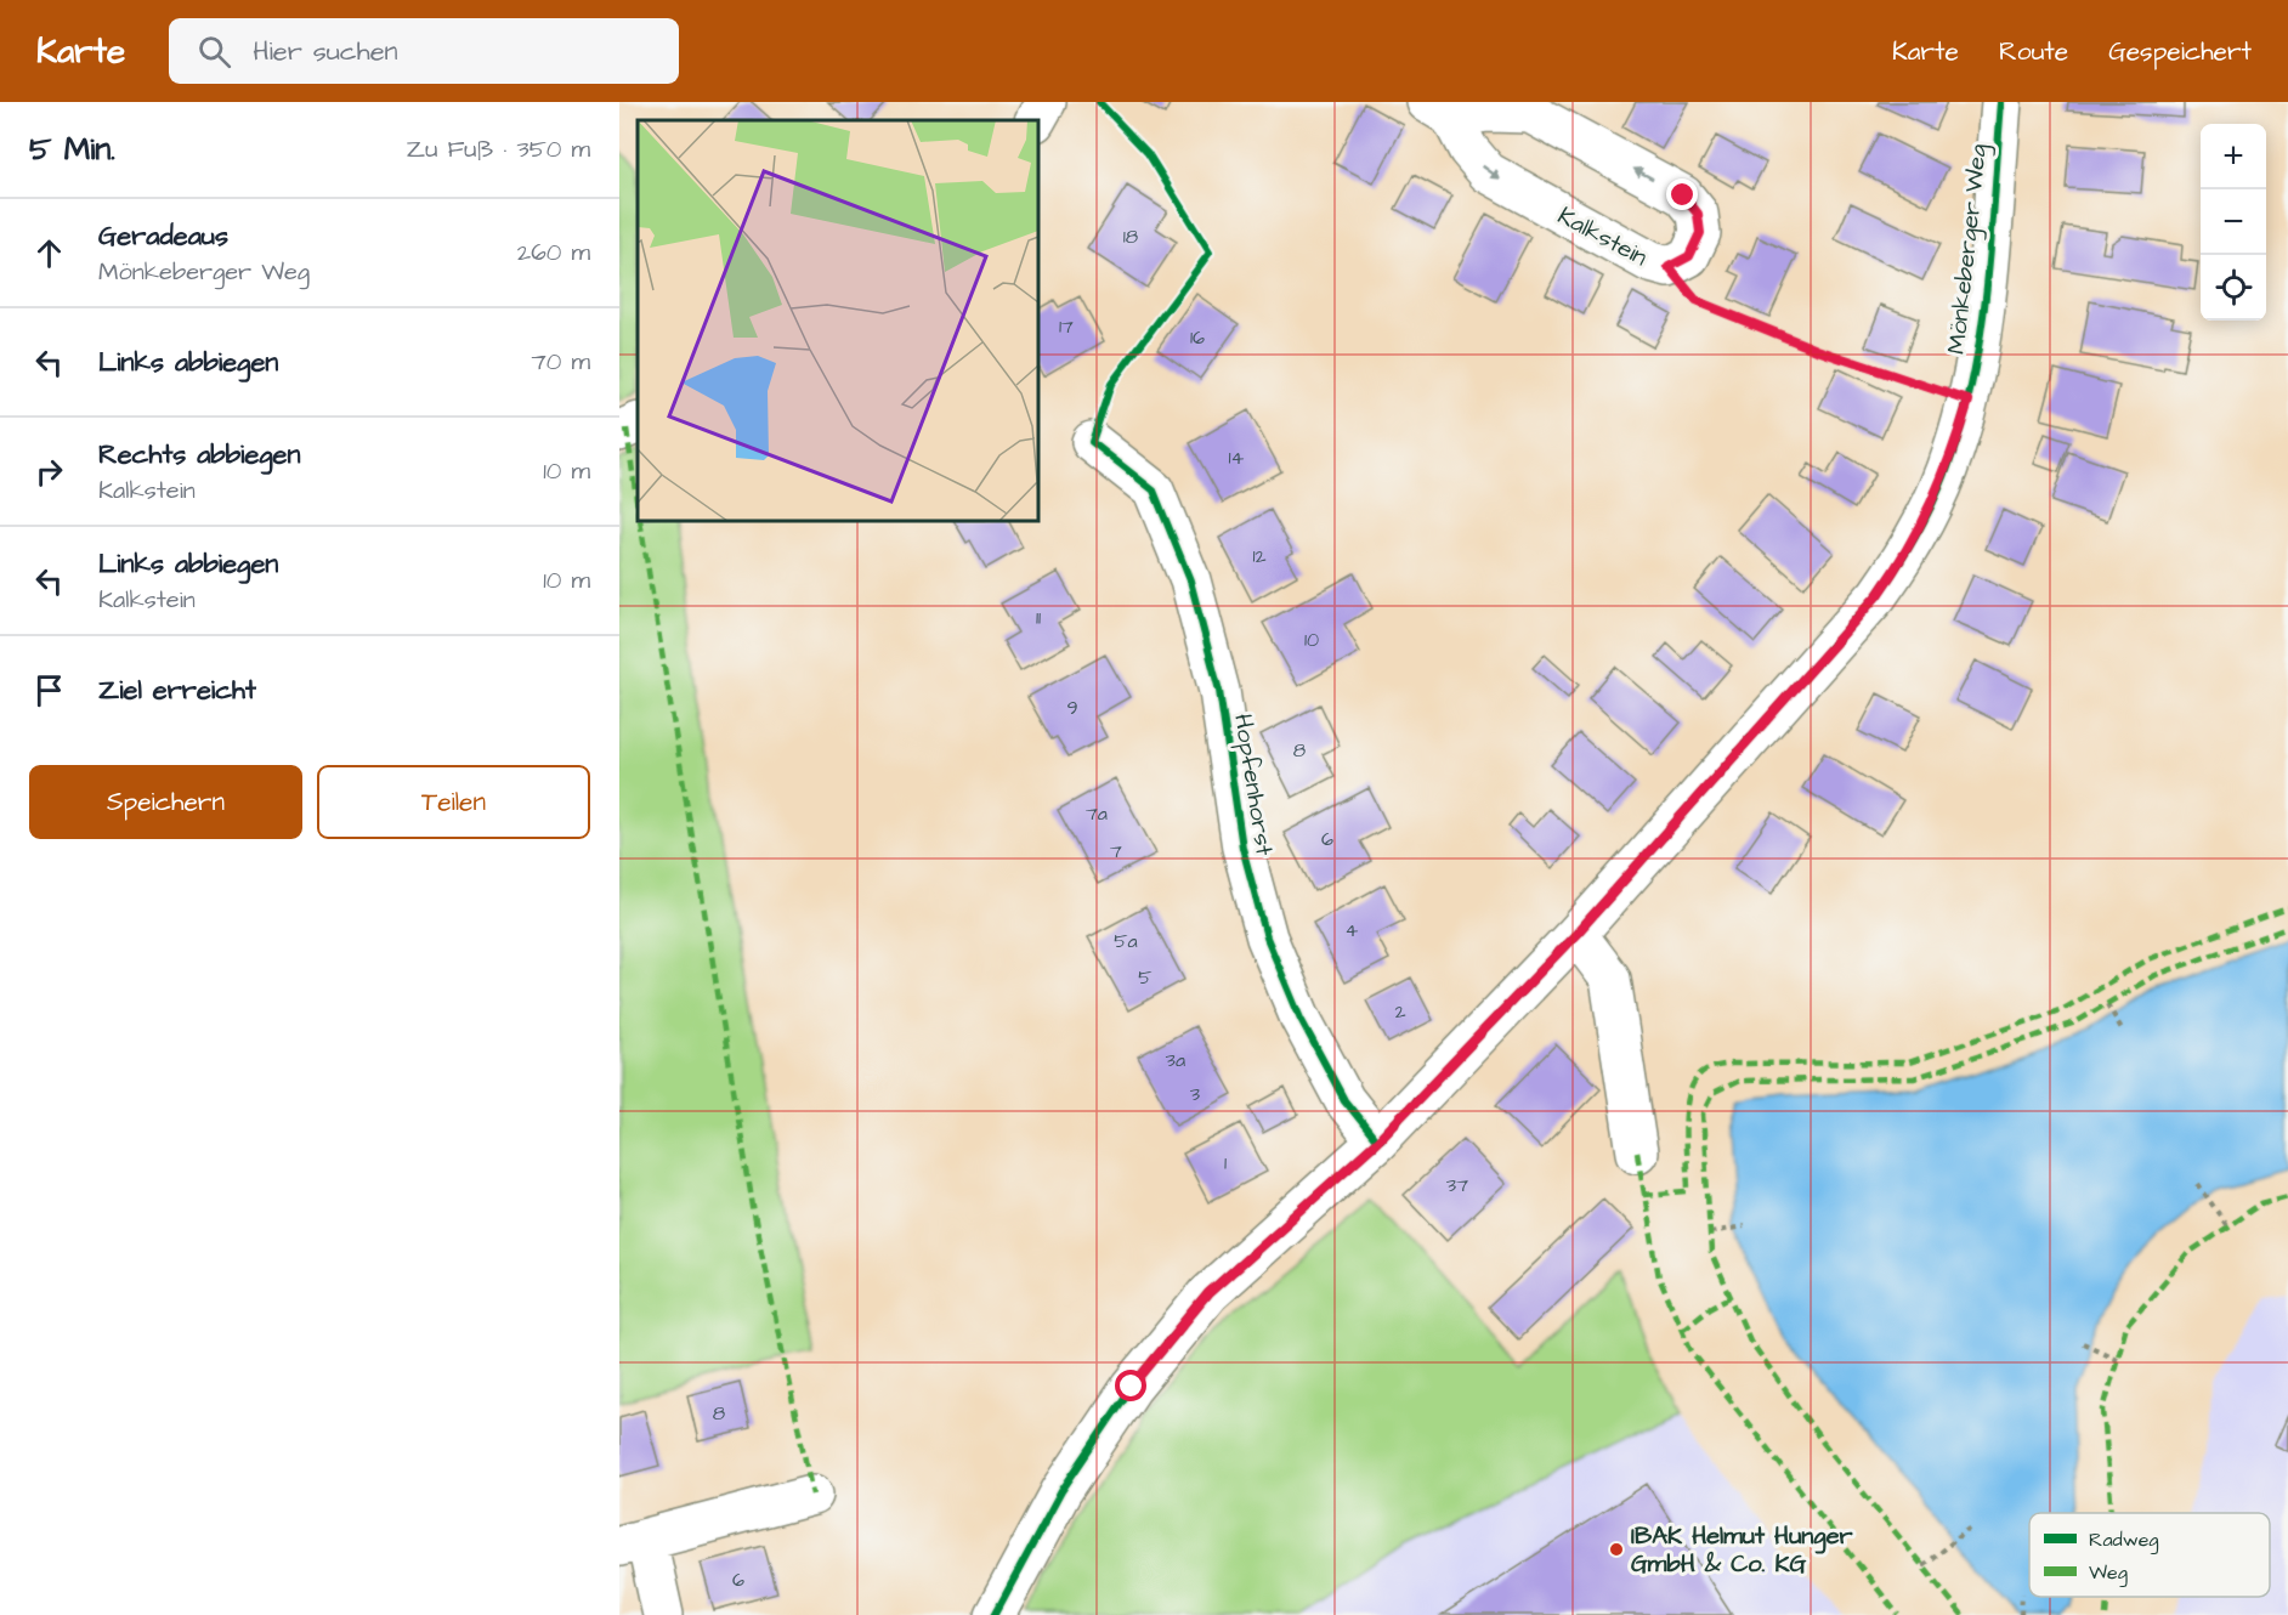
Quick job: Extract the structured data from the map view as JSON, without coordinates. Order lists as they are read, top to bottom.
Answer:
{
  "streets": {
    "street": ["Kalkstein", "Mönkeberger Weg", "Hopfenhorst"]
  },
  "crossings": [
    ["Mönkeberger Weg", "Hopfenhorst"]
  ],
  "places": ["IBAK Helmut Hunger GmbH & Co. KG"],
  "house_numbers": [
    "18",
    "17",
    "16",
    "14",
    "12",
    "11",
    "10",
    "9",
    "8",
    "7a",
    "6",
    "7",
    "4",
    "5a",
    "5",
    "2",
    "3a",
    "3",
    "1",
    "37",
    "8",
    "6"
  ],
  "legend": ["Radweg", "Weg"],
  "page": {
    "header": "Karte",
    "search": "Hier suchen",
    "nav": ["Karte", "Route", "Gespeichert"],
    "heading": ["5 Min.", "Zu Fuß · 350 m"],
    "map_buttons": ["+", "−"],
    "list": [
      ["Geradeaus", "Mönkeberger Weg", "260 m"],
      ["Links abbiegen", "70 m"],
      ["Rechts abbiegen", "Kalkstein", "10 m"],
      ["Links abbiegen", "Kalkstein", "10 m"],
      "Ziel erreicht"
    ],
    "buttons": ["Speichern", "Teilen"]
  }
}
